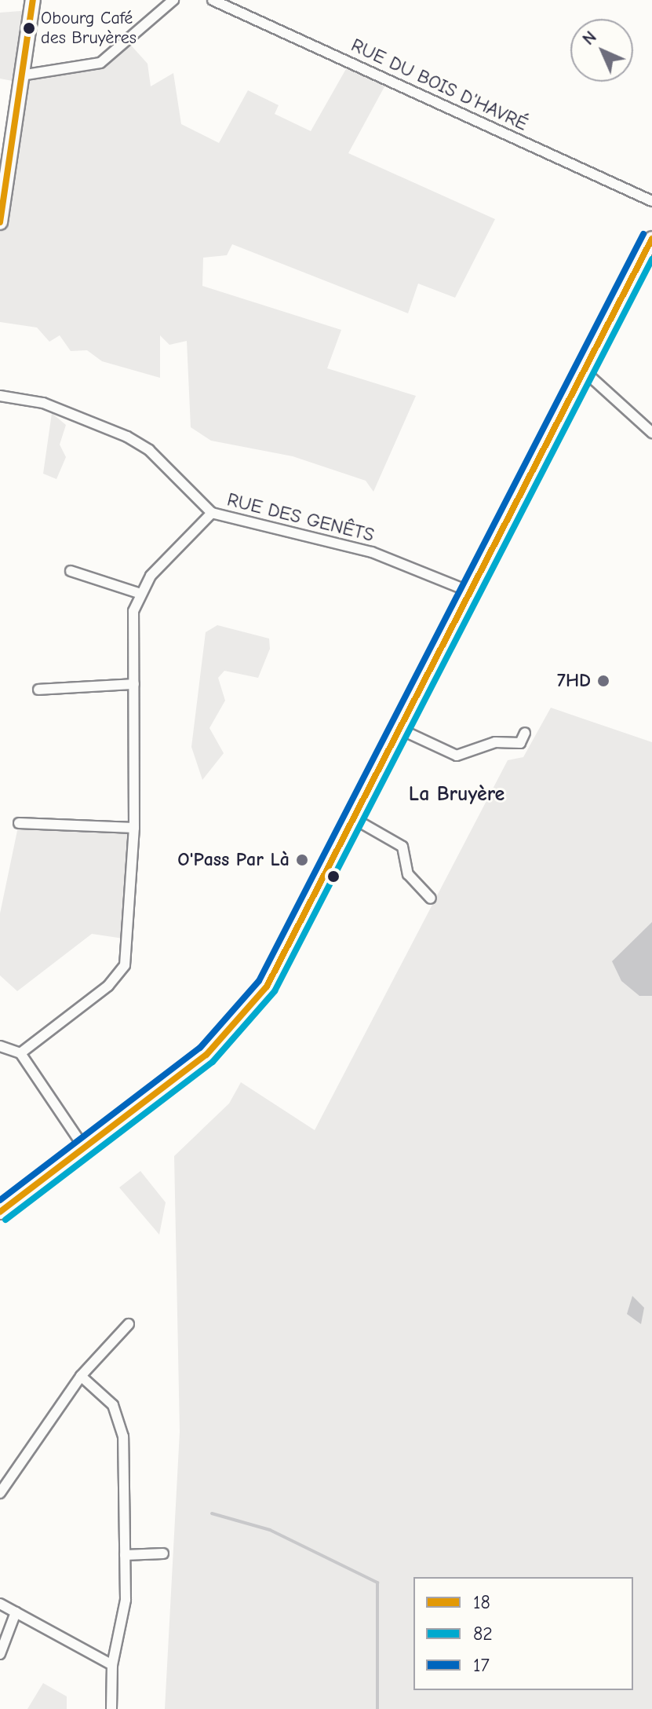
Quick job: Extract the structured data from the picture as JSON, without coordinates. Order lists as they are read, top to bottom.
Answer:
{
  "streets": {
    "street": ["RUE DU BOIS D'HAVRÉ", "RUE DES GENÊTS"]
  },
  "districts": ["La Bruyère"],
  "places": ["Obourg Café des Bruyères", "7HD", "O'Pass Par Là"],
  "lines": ["transit line 18", "transit line 17", "transit line 82"],
  "legend": ["18", "82", "17"],
  "north": "top left"
}
